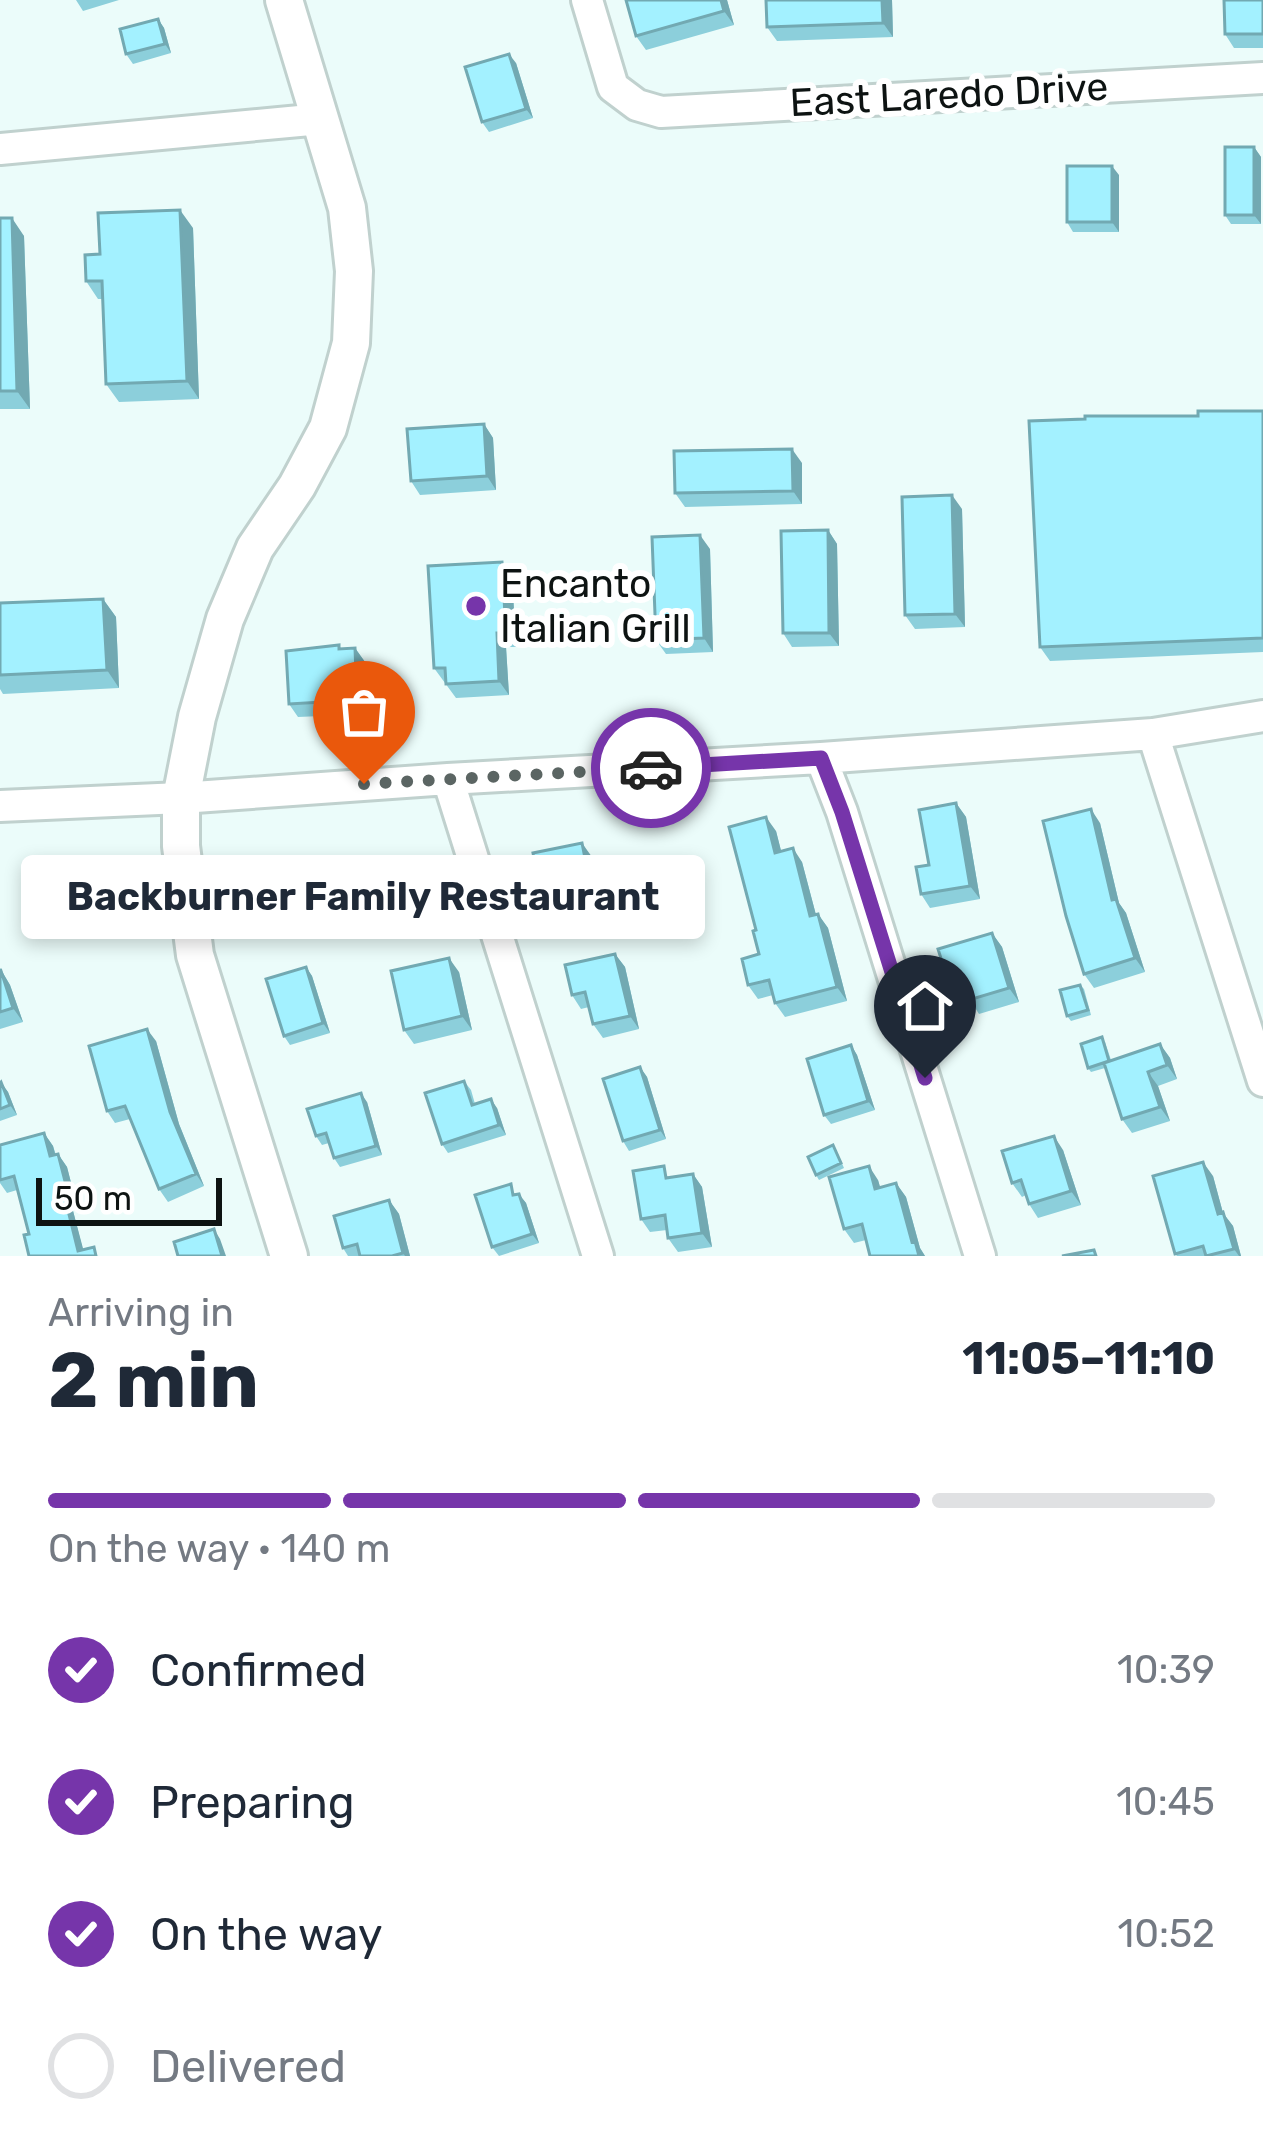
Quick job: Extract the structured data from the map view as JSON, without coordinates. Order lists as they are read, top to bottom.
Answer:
{
  "streets": {
    "street": ["East Laredo Drive"]
  },
  "places": ["Encanto Italian Grill", "Backburner Family Restaurant"],
  "scale_bar": "50 m",
  "page": {
    "bubble": "Backburner Family Restaurant",
    "scale": "50 m",
    "heading": ["2 min", "Arriving in", "11:05–11:10"],
    "bar": "On the way · 140 m",
    "list": [
      ["Confirmed", "10:39"],
      ["Preparing", "10:45"],
      ["On the way", "10:52"],
      "Delivered"
    ]
  }
}
